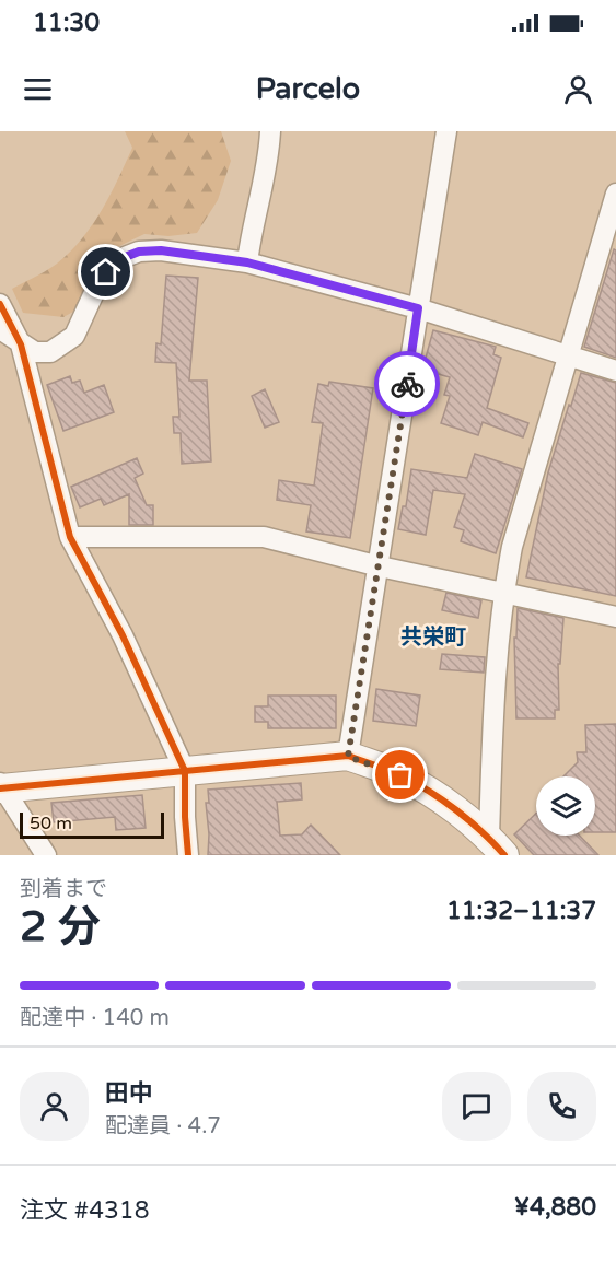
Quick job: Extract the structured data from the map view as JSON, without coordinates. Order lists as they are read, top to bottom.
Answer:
{
  "districts": ["共栄町"],
  "scale_bar": "50 m",
  "page": {
    "status": "11:30",
    "header": "Parcelo",
    "scale": "50 m",
    "heading": ["2 分", "到着まで", "11:32–11:37"],
    "panel": [
      "田中",
      "配達員 · 4.7",
      "注文 #4318",
      "¥4,880"
    ],
    "bar": "配達中 · 140 m"
  }
}
